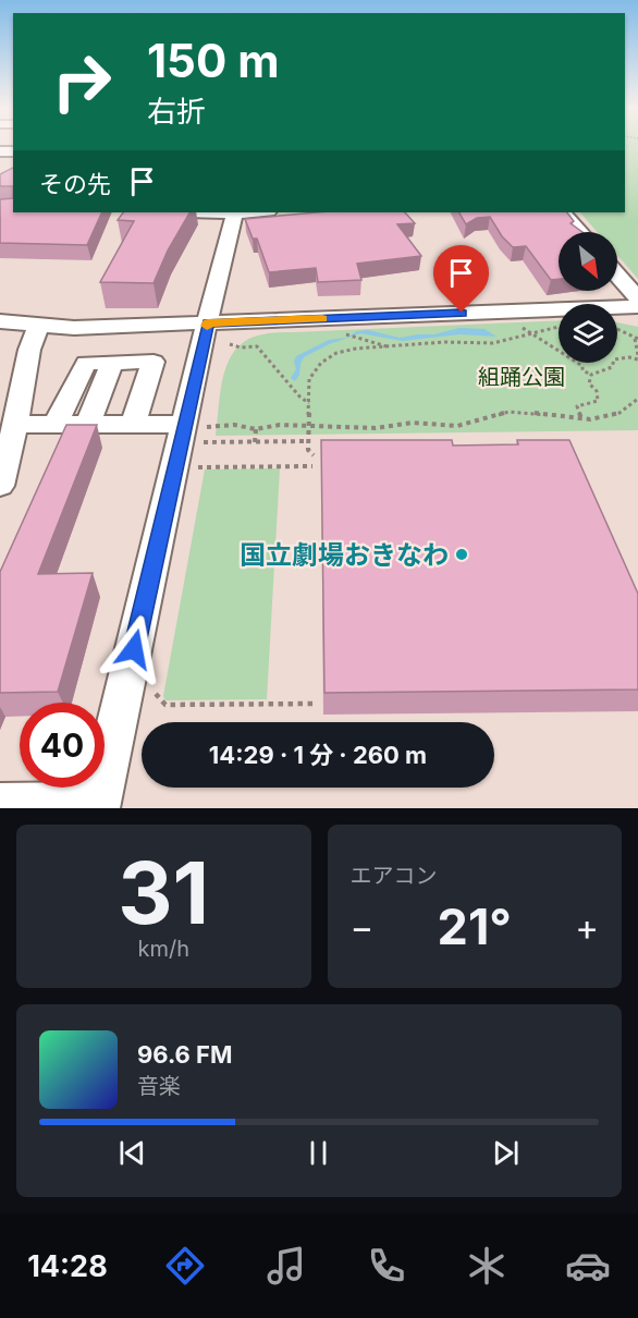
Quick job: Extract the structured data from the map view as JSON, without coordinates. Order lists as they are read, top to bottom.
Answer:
{
  "parks": ["組踊公園"],
  "places": ["国立劇場おきなわ"],
  "north": "bottom right",
  "page": {
    "turn": ["150 m", "右折"],
    "then": "その先",
    "limit": "40",
    "trip": "14:29 · 1 分 · 260 m",
    "tile": [
      ["31", "km/h"],
      "エアコン"
    ],
    "heat": ["−", "21°", "+"],
    "song": ["96.6 FM", "音楽"],
    "tabs": "14:28"
  }
}
